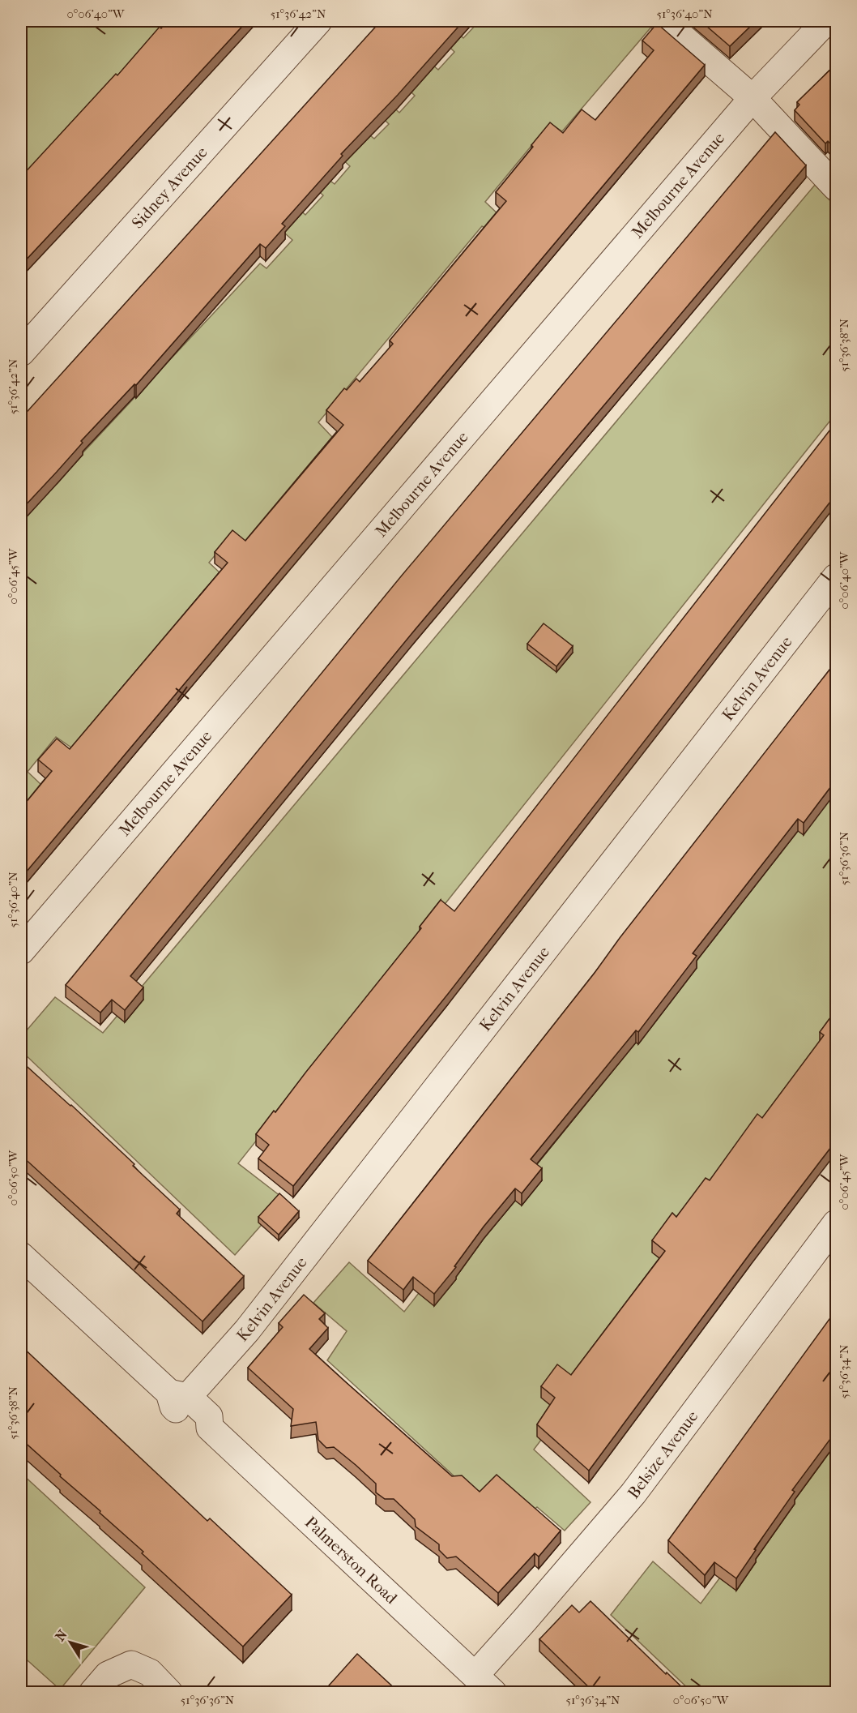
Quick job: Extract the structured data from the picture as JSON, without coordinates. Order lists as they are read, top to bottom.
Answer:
{
  "streets": {
    "street": [
      "Melbourne Avenue",
      "Sidney Avenue",
      "Kelvin Avenue",
      "Belsize Avenue",
      "Palmerston Road"
    ]
  },
  "crossings": [
    ["Kelvin Avenue", "Palmerston Road"],
    ["Belsize Avenue", "Palmerston Road"]
  ],
  "north": "top left",
  "coordinates": [
    "0°06'40\"W",
    "51°36'42\"N",
    "51°36'40\"N",
    "51°36'38\"N",
    "0°06'45\"W",
    "51°36'36\"N",
    "0°06'50\"W",
    "51°36'34\"N"
  ]
}
